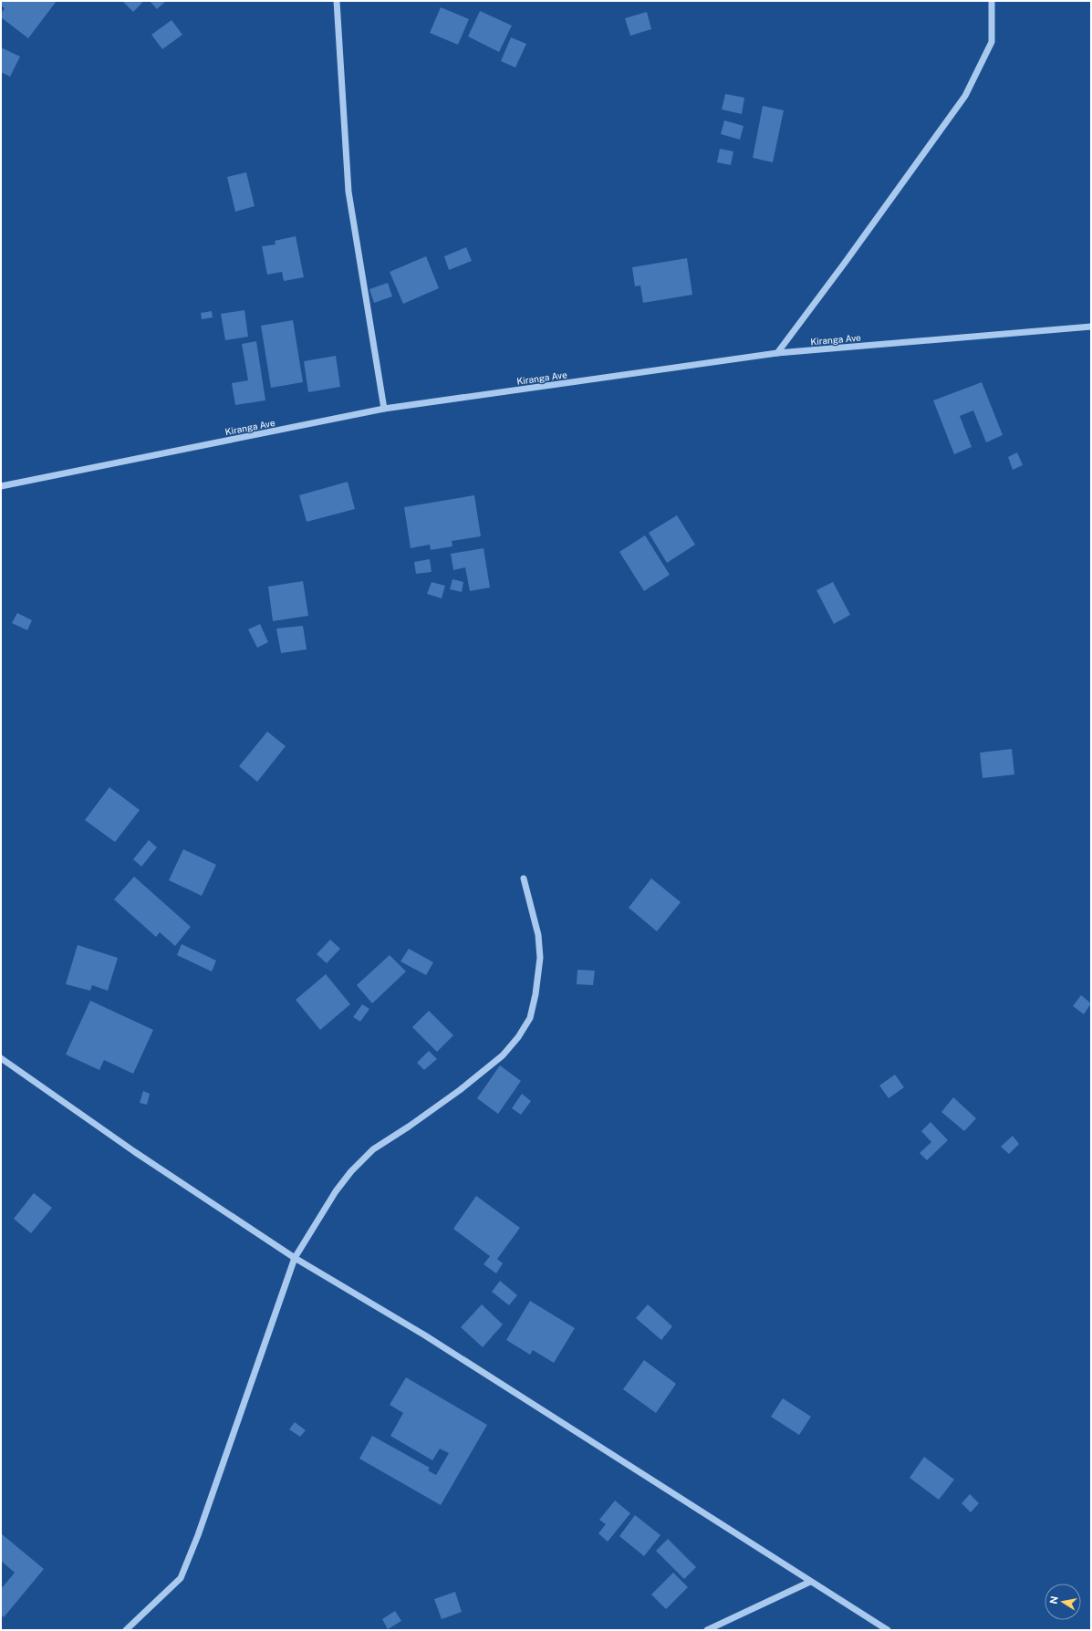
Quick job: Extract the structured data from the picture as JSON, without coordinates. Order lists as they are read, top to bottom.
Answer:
{
  "streets": {
    "street": ["Kiranga Ave"]
  },
  "north": "left"
}
